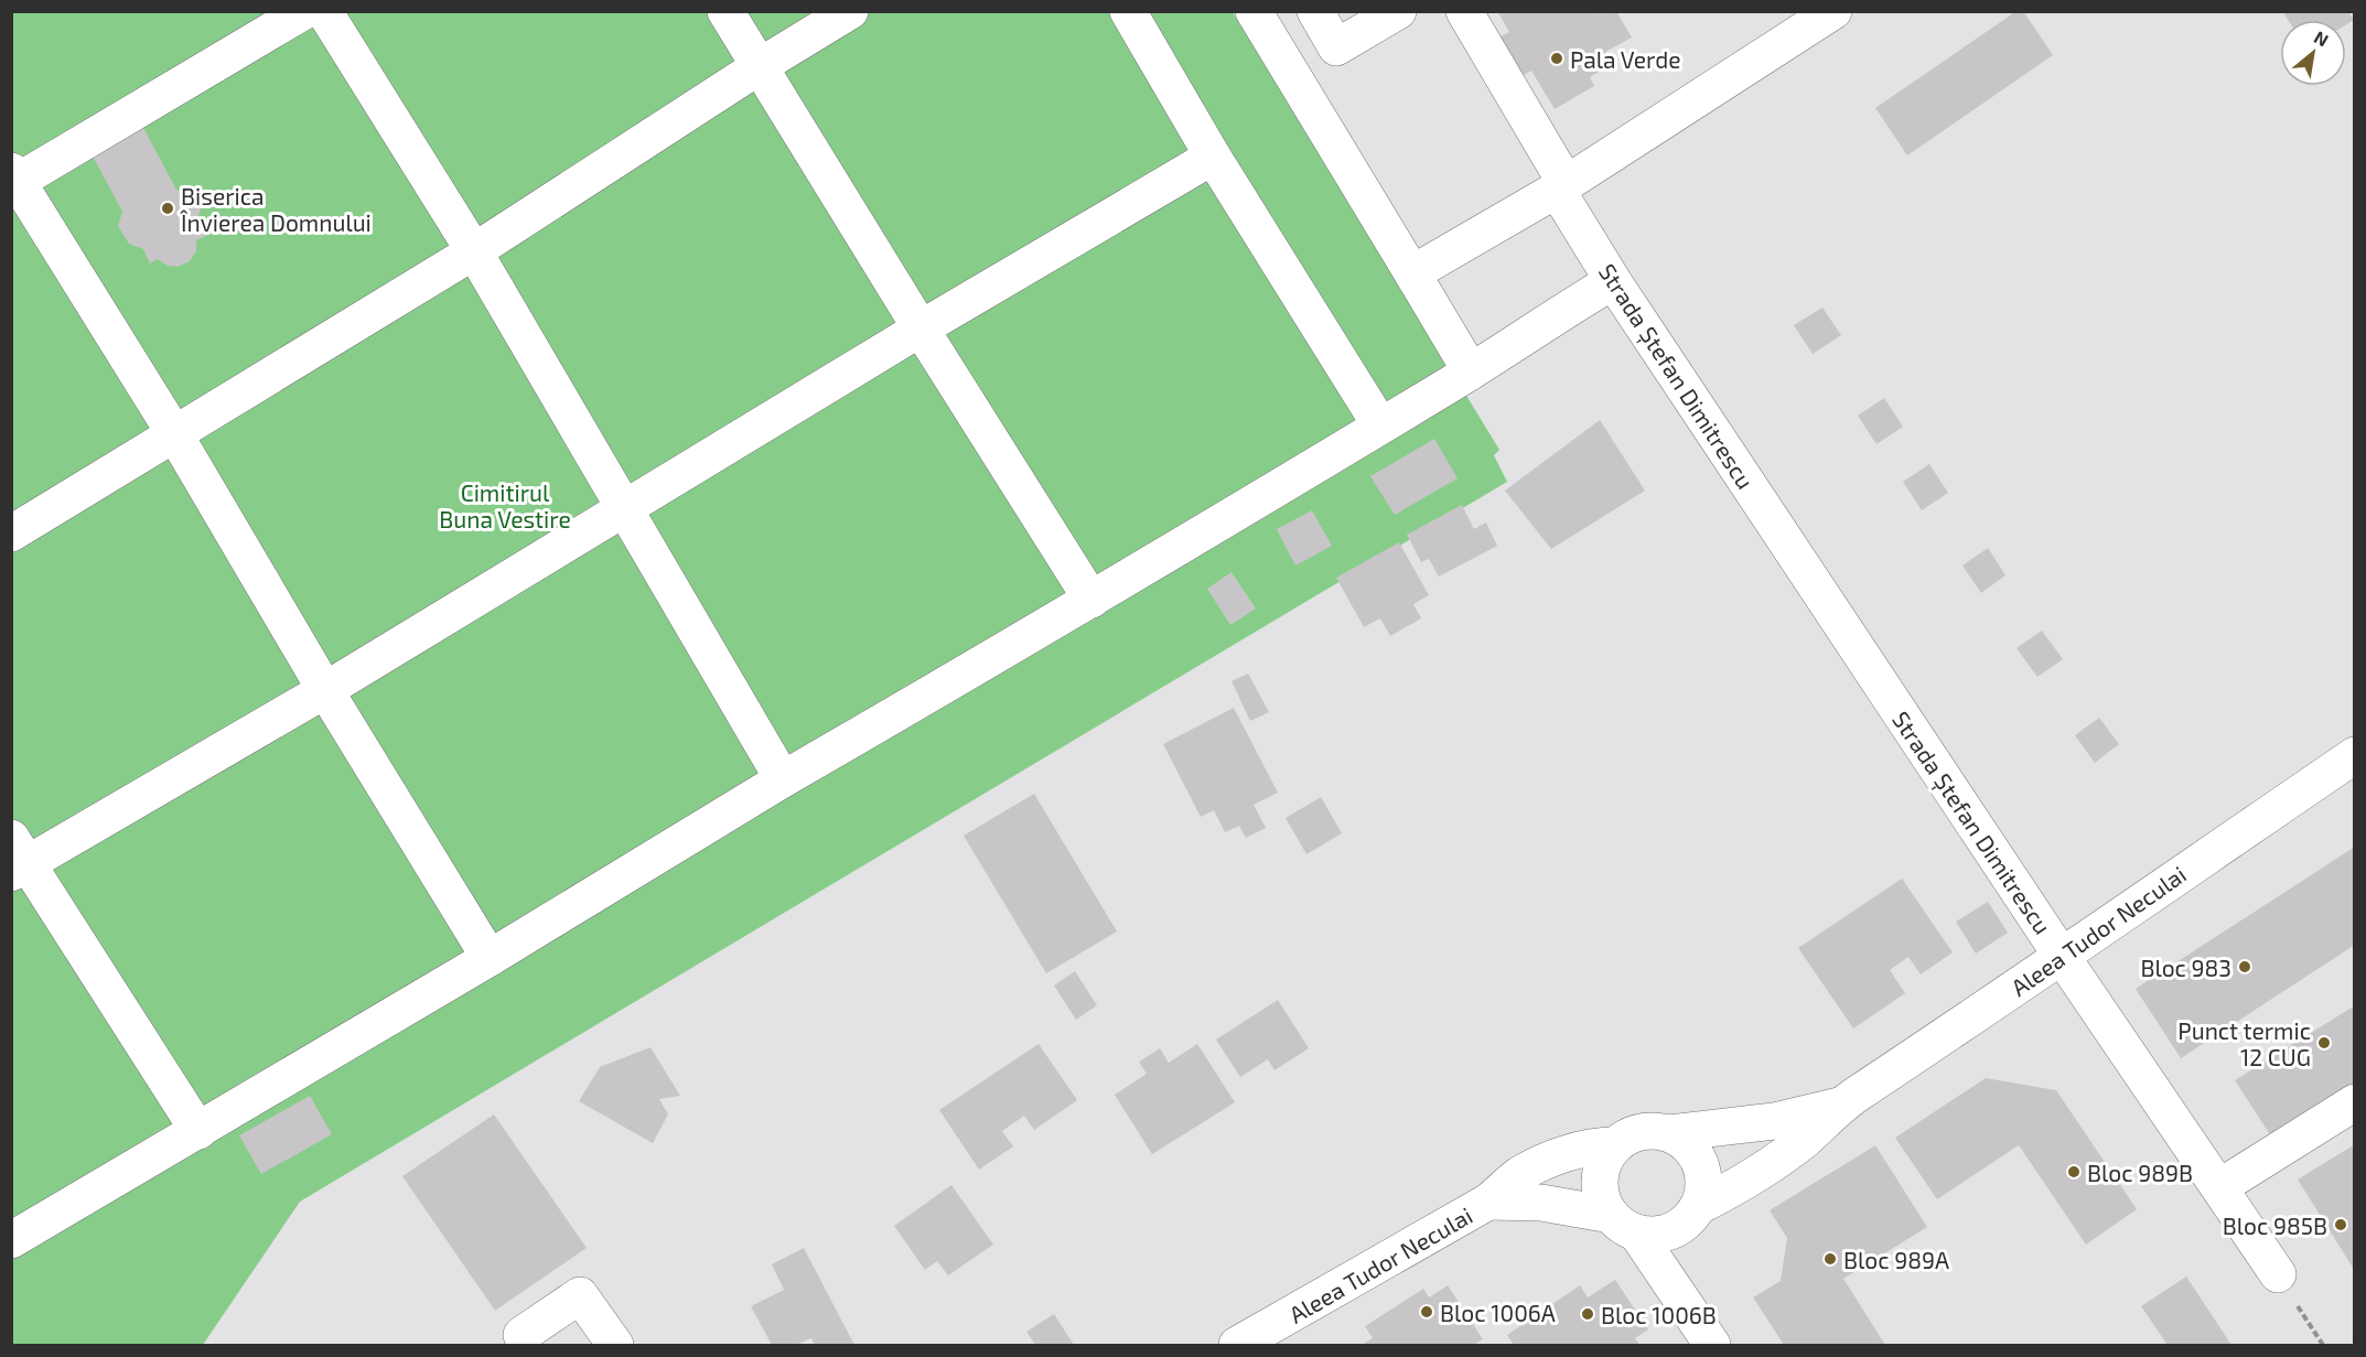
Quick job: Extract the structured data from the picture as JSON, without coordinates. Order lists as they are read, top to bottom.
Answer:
{
  "streets": {
    "street": ["Strada Ștefan Dimitrescu", "Aleea Tudor Neculai"]
  },
  "crossings": [
    ["Strada Ștefan Dimitrescu", "Aleea Tudor Neculai"]
  ],
  "parks": ["Cimitirul Buna Vestire"],
  "places": [
    "Pala Verde",
    "Biserica Învierea Domnului",
    "Bloc 983",
    "Punct termic 12 CUG",
    "Bloc 989B",
    "Bloc 985B",
    "Bloc 989A",
    "Bloc 1006A",
    "Bloc 1006B"
  ],
  "north": "top right"
}
